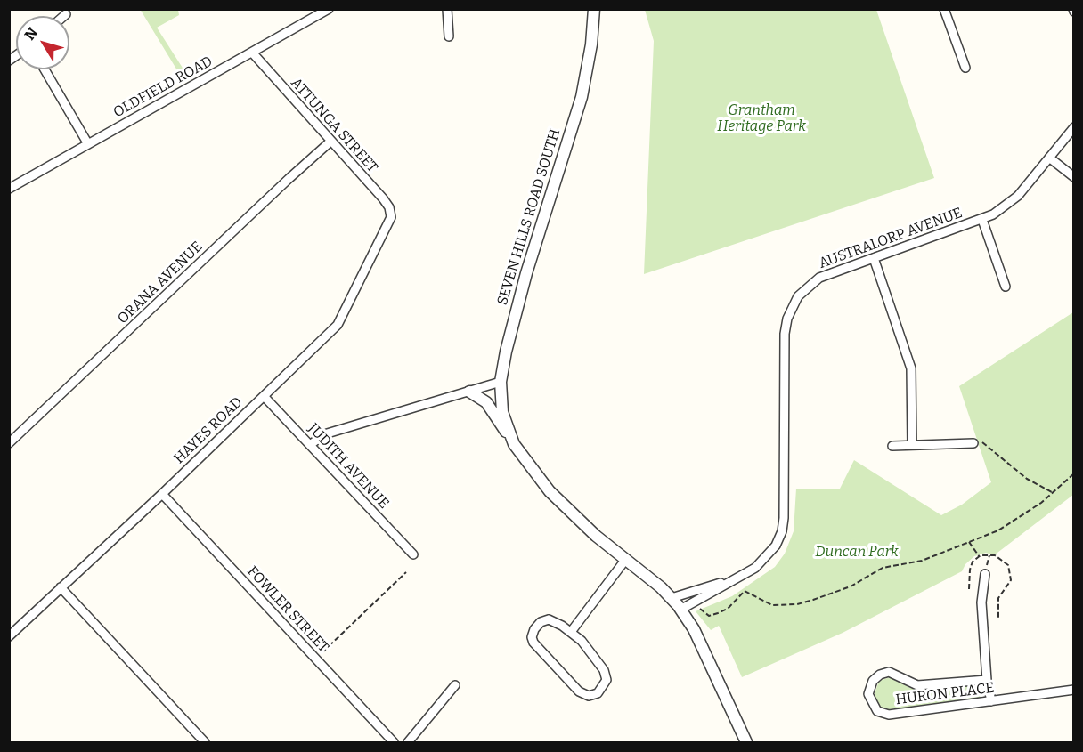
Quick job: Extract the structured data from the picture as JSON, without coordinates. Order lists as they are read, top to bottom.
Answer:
{
  "streets": {
    "street": [
      "OLDFIELD ROAD",
      "ATTUNGA STREET",
      "SEVEN HILLS ROAD SOUTH",
      "AUSTRALORP AVENUE",
      "ORANA AVENUE",
      "HAYES ROAD",
      "JUDITH AVENUE",
      "FOWLER STREET",
      "HURON PLACE"
    ]
  },
  "crossings": [
    ["OLDFIELD ROAD", "ATTUNGA STREET"],
    ["ATTUNGA STREET", "ORANA AVENUE"],
    ["ATTUNGA STREET", "HAYES ROAD"],
    ["SEVEN HILLS ROAD SOUTH", "AUSTRALORP AVENUE"],
    ["HAYES ROAD", "JUDITH AVENUE"],
    ["HAYES ROAD", "FOWLER STREET"]
  ],
  "parks": ["Grantham Heritage Park", "Duncan Park"],
  "north": "top left"
}
